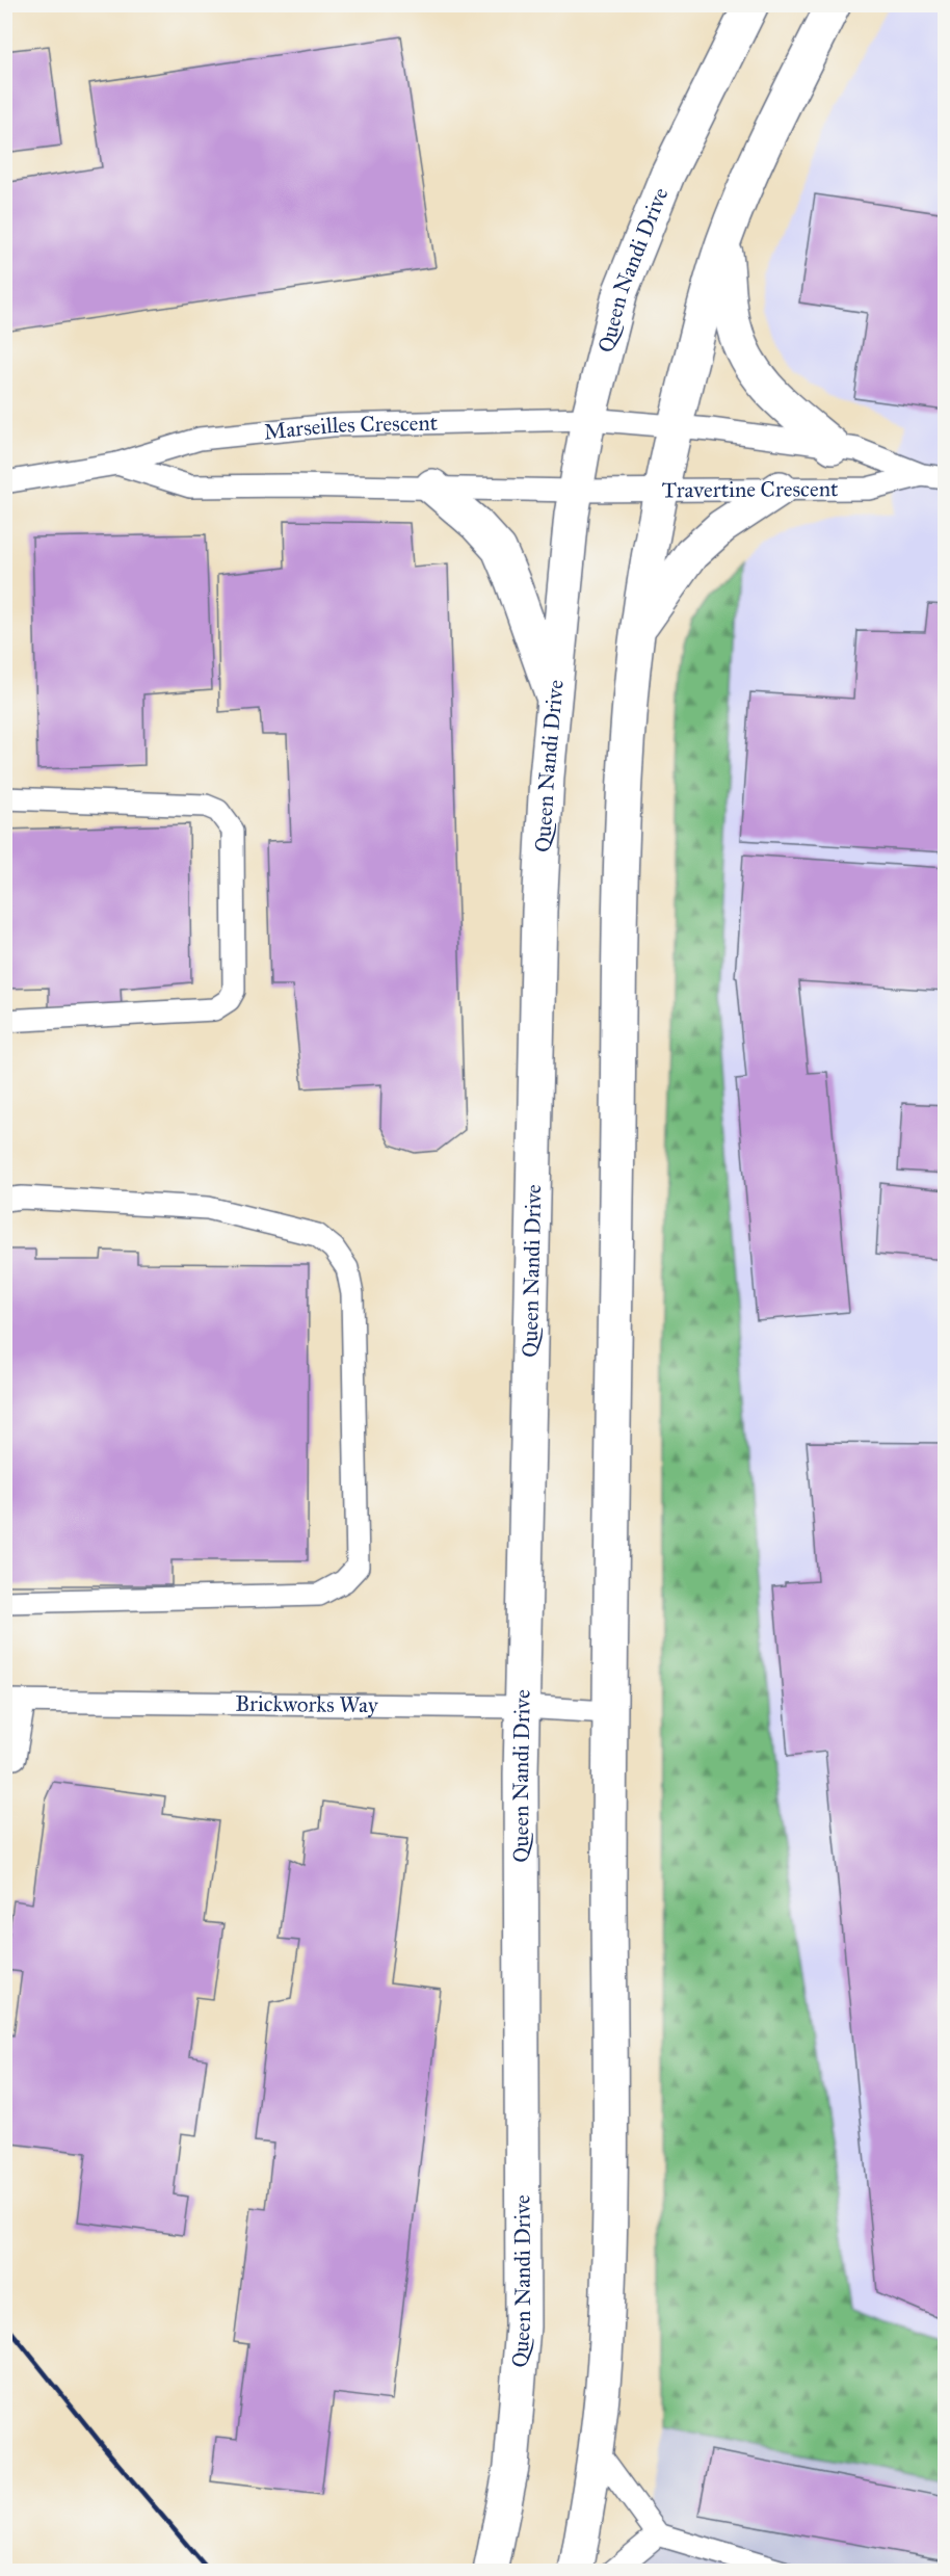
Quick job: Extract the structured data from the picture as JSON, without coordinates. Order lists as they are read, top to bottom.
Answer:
{
  "streets": {
    "main road": ["Queen Nandi Drive"],
    "lane": ["Marseilles Crescent", "Travertine Crescent", "Brickworks Way"]
  },
  "crossings": [
    ["Queen Nandi Drive", "Marseilles Crescent"],
    ["Queen Nandi Drive", "Travertine Crescent"],
    ["Queen Nandi Drive", "Brickworks Way"],
    ["Marseilles Crescent", "Travertine Crescent"]
  ]
}
